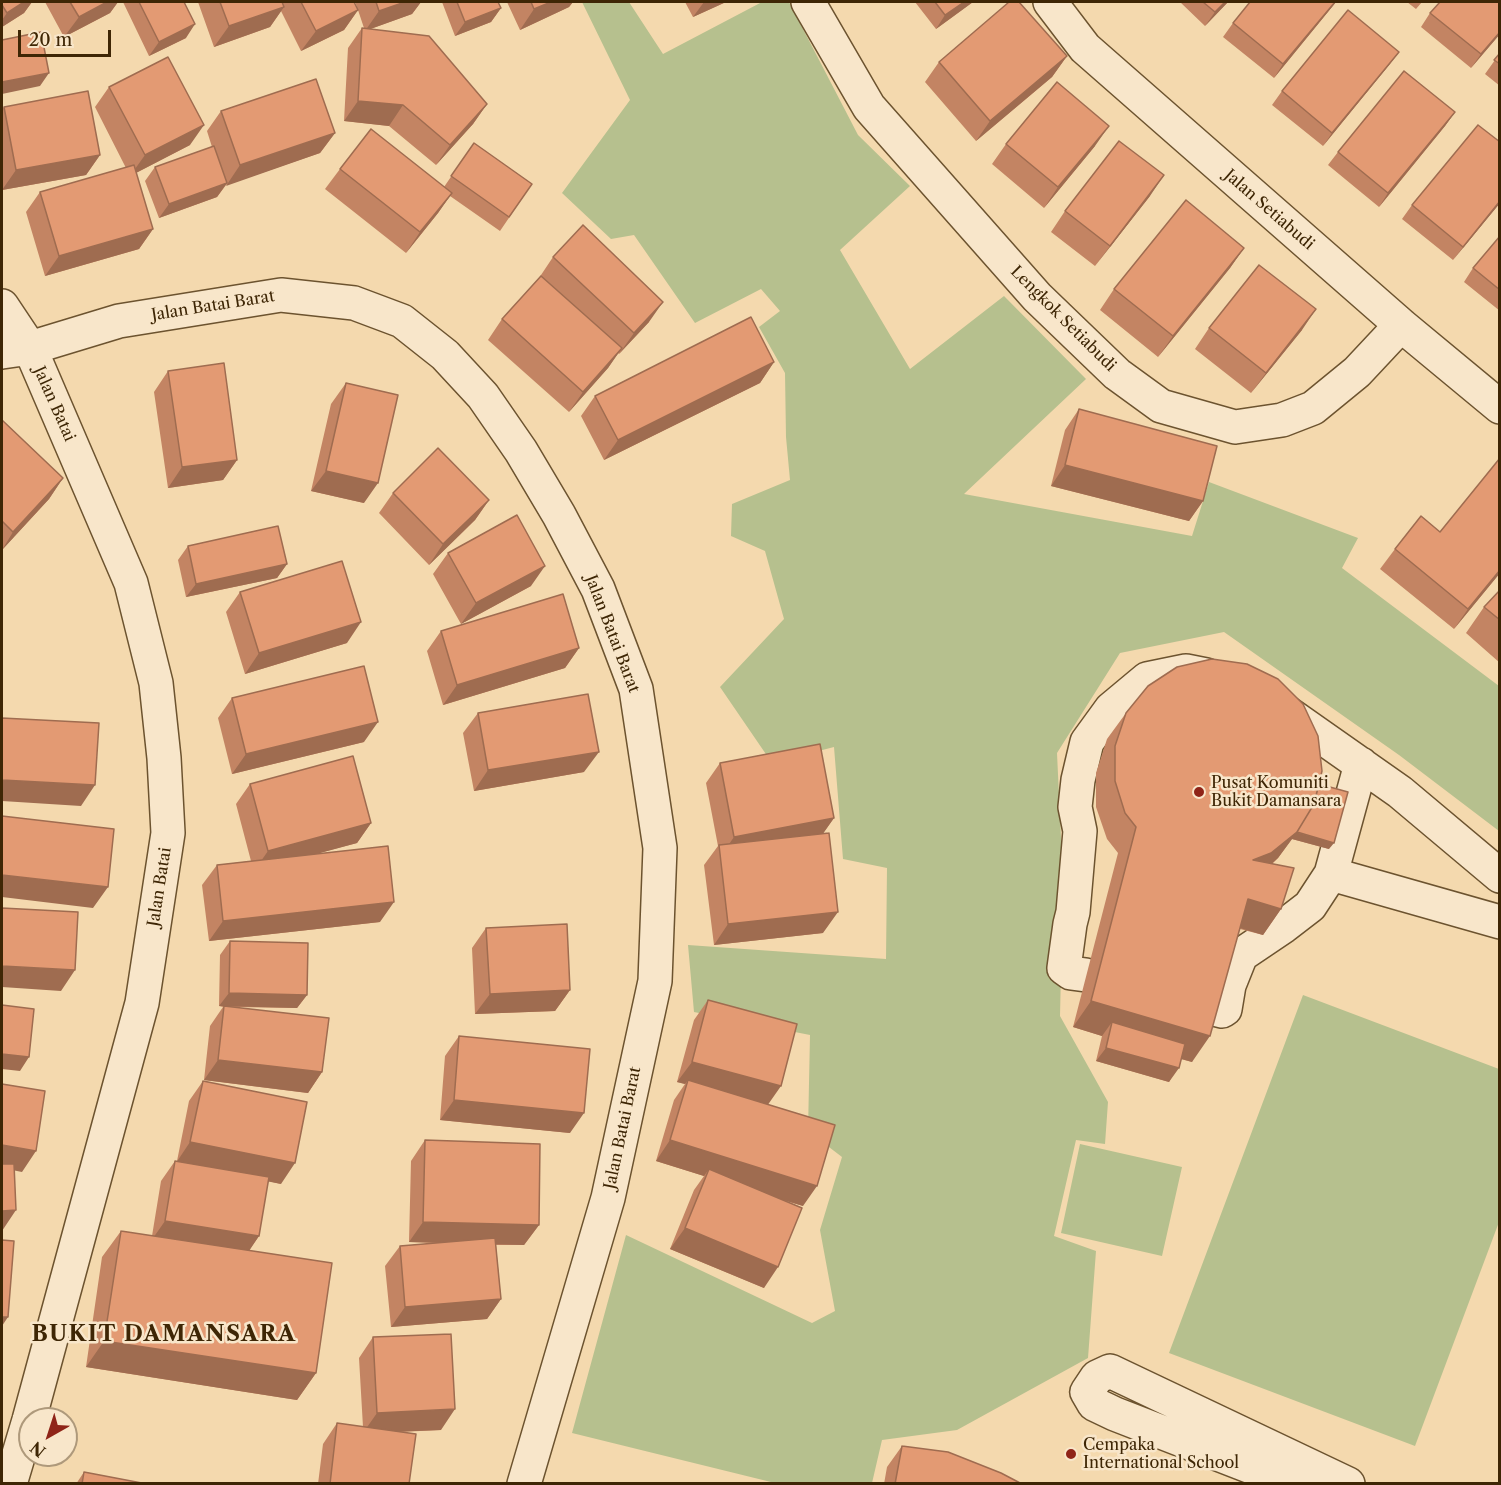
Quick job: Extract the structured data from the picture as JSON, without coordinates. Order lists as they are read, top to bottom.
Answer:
{
  "streets": {
    "street": [
      "Jalan Setiabudi",
      "Jalan Batai Barat",
      "Lengkok Setiabudi",
      "Jalan Batai"
    ]
  },
  "crossings": [
    ["Jalan Setiabudi", "Lengkok Setiabudi"],
    ["Jalan Batai Barat", "Jalan Batai"]
  ],
  "districts": ["BUKIT DAMANSARA"],
  "places": ["Pusat Komuniti Bukit Damansara", "Cempaka International School"],
  "scale_bar": "20 m",
  "north": "bottom left"
}
